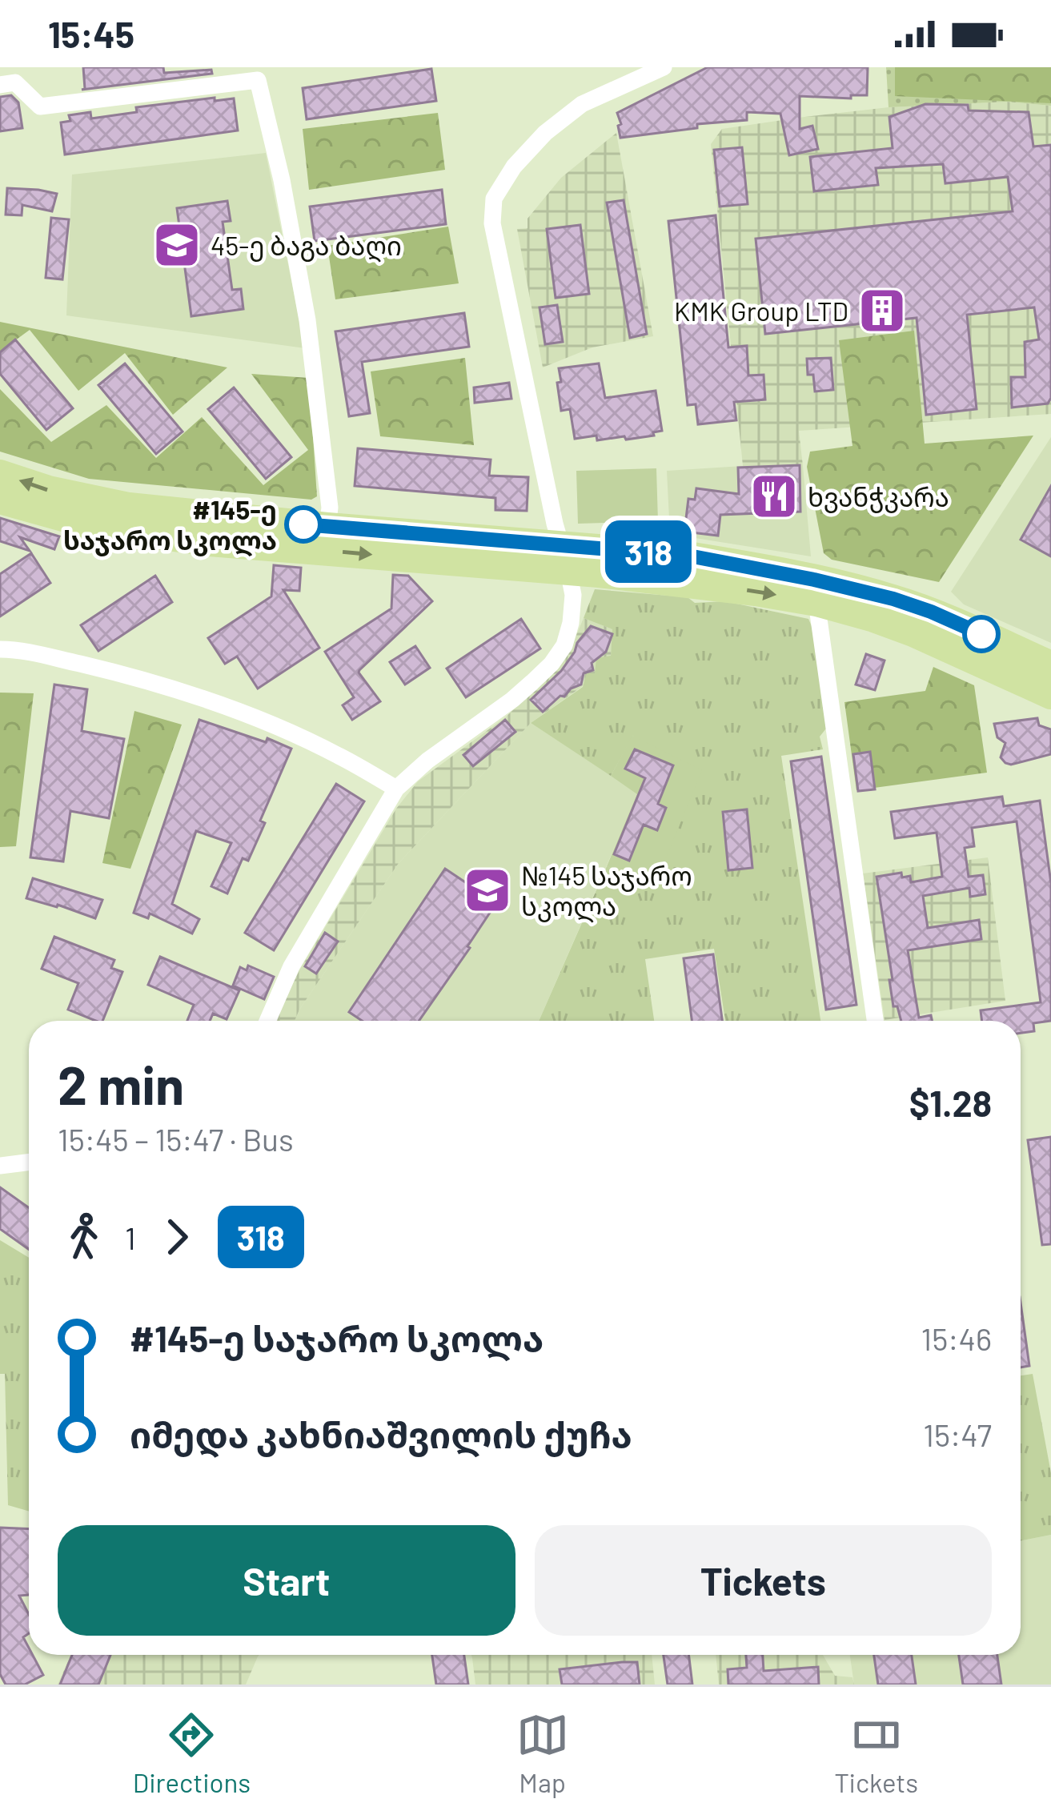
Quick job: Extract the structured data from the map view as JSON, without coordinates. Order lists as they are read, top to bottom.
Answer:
{
  "places": {
    "school or university": ["45-ე ბაგა ბაღი", "№145 საჯარო სკოლა"],
    "building": ["KMK Group LTD"],
    "restaurant": ["ხვანჭკარა"],
    "other": ["#145-ე საჯარო სკოლა"]
  },
  "lines": ["bus line 318"],
  "page": {
    "status": "15:45",
    "on_map": "318",
    "heading": ["2 min", "15:45 – 15:47 · Bus", "$1.28"],
    "legs": ["1", "318"],
    "list": [
      {
        "name": "#145-ე საჯარო სკოლა",
        "value": "15:46"
      },
      {
        "name": "იმედა კახნიაშვილის ქუჩა",
        "value": "15:47"
      }
    ],
    "buttons": ["Start", "Tickets"],
    "tabs": ["Directions", "Map", "Tickets"]
  }
}
